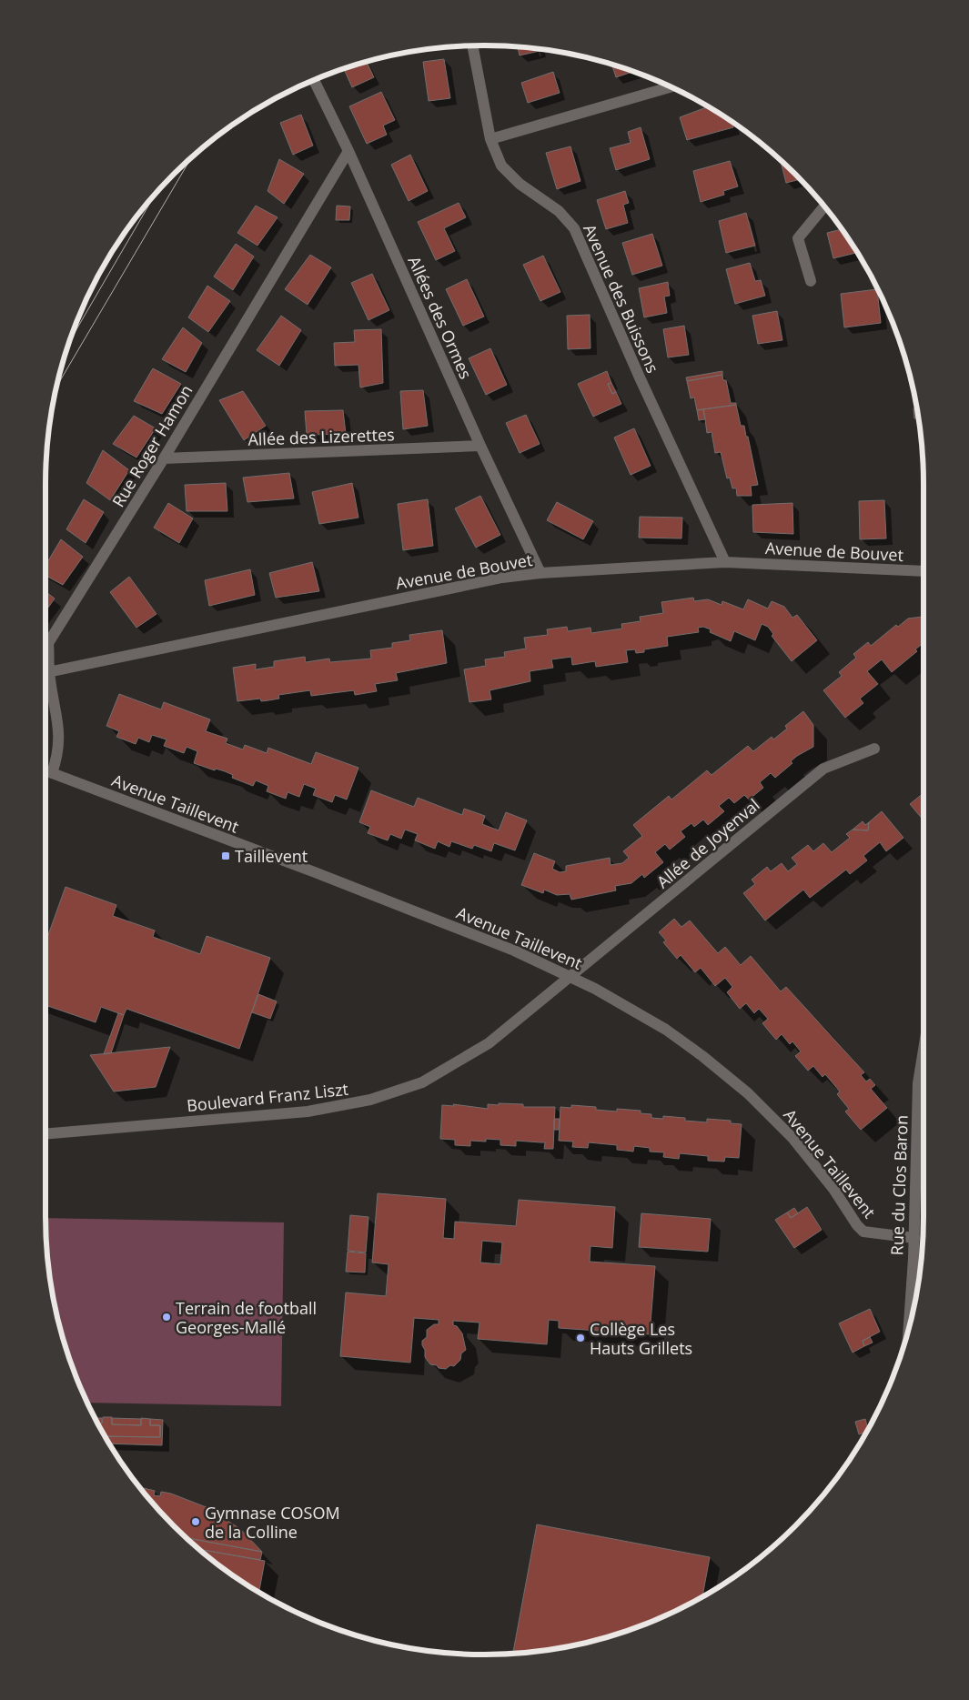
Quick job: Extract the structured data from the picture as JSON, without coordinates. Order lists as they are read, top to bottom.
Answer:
{
  "streets": {
    "street": [
      "Avenue des Buissons",
      "Allées des Ormes",
      "Allée des Lizerettes",
      "Rue Roger Hamon",
      "Avenue de Bouvet",
      "Avenue Taillevent",
      "Allée de Joyenval",
      "Boulevard Franz Liszt",
      "Rue du Clos Baron"
    ]
  },
  "crossings": [
    ["Avenue des Buissons", "Avenue de Bouvet"],
    ["Allées des Ormes", "Allée des Lizerettes"],
    ["Allées des Ormes", "Rue Roger Hamon"],
    ["Allées des Ormes", "Avenue de Bouvet"],
    ["Allée des Lizerettes", "Rue Roger Hamon"],
    ["Rue Roger Hamon", "Avenue Taillevent"],
    ["Avenue Taillevent", "Allée de Joyenval"],
    ["Avenue Taillevent", "Boulevard Franz Liszt"],
    ["Avenue Taillevent", "Rue du Clos Baron"],
    ["Allée de Joyenval", "Boulevard Franz Liszt"]
  ],
  "places": {
    "transit": ["Taillevent"],
    "other": ["Terrain de football Georges-Mallé", "Collège Les Hauts Grillets", "Gymnase COSOM de la Colline"]
  }
}
